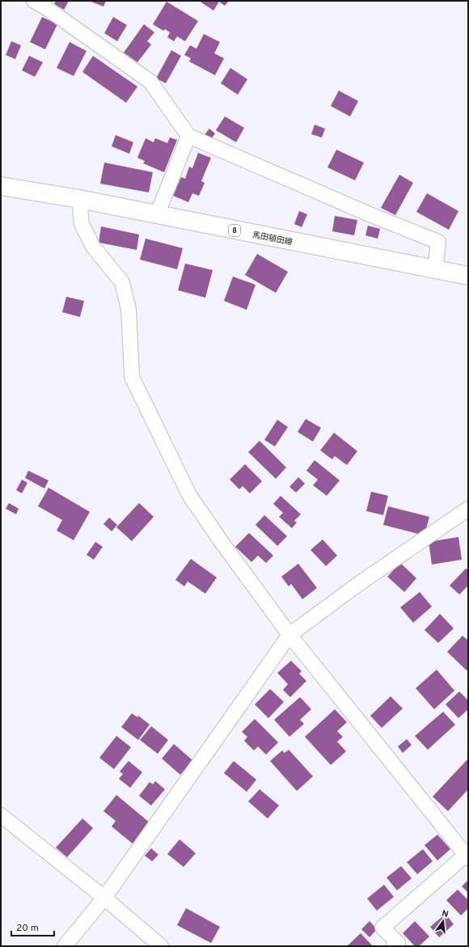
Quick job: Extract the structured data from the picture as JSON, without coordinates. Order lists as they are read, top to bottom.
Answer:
{
  "streets": {
    "main road": ["8", "馬田頓田線"]
  },
  "scale_bar": "20 m",
  "north": "top"
}
